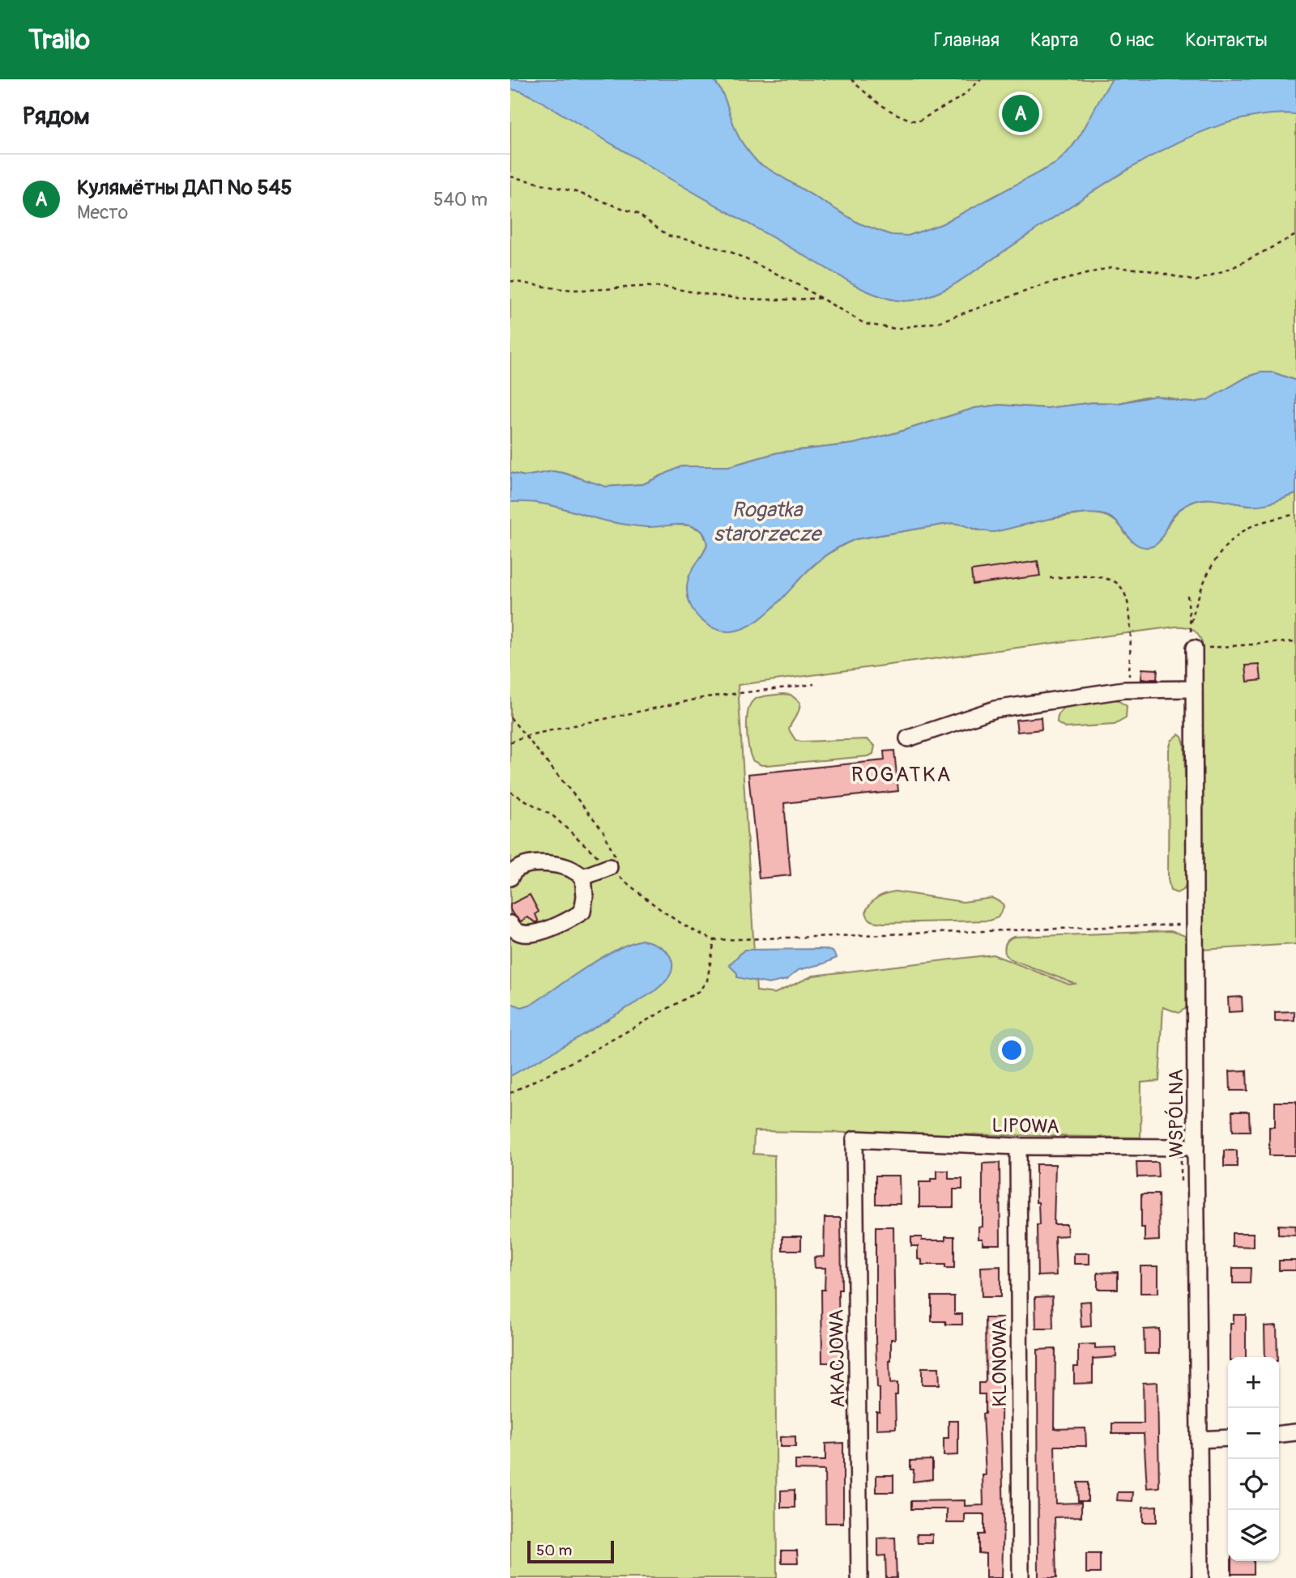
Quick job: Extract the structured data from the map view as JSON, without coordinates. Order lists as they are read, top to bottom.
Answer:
{
  "streets": {
    "street": [
      "WSPÓLNA",
      "LIPOWA",
      "AKACJOWA",
      "KLONOWA"
    ]
  },
  "crossings": [
    ["WSPÓLNA", "LIPOWA"],
    ["LIPOWA", "AKACJOWA"],
    ["LIPOWA", "KLONOWA"]
  ],
  "districts": ["ROGATKA"],
  "water": ["Rogatka starorzecze"],
  "scale_bar": "50 m",
  "page": {
    "header": "Trailo",
    "nav": [
      "Главная",
      "Карта",
      "О нас",
      "Контакты"
    ],
    "heading": "Рядом",
    "pins": "A",
    "list": [
      {
        "mark": "A",
        "name": "Кулямётны ДАП № 545",
        "note": "Место",
        "value": "540 m"
      }
    ],
    "map_buttons": ["+", "−"],
    "scale": "50 m"
  }
}
